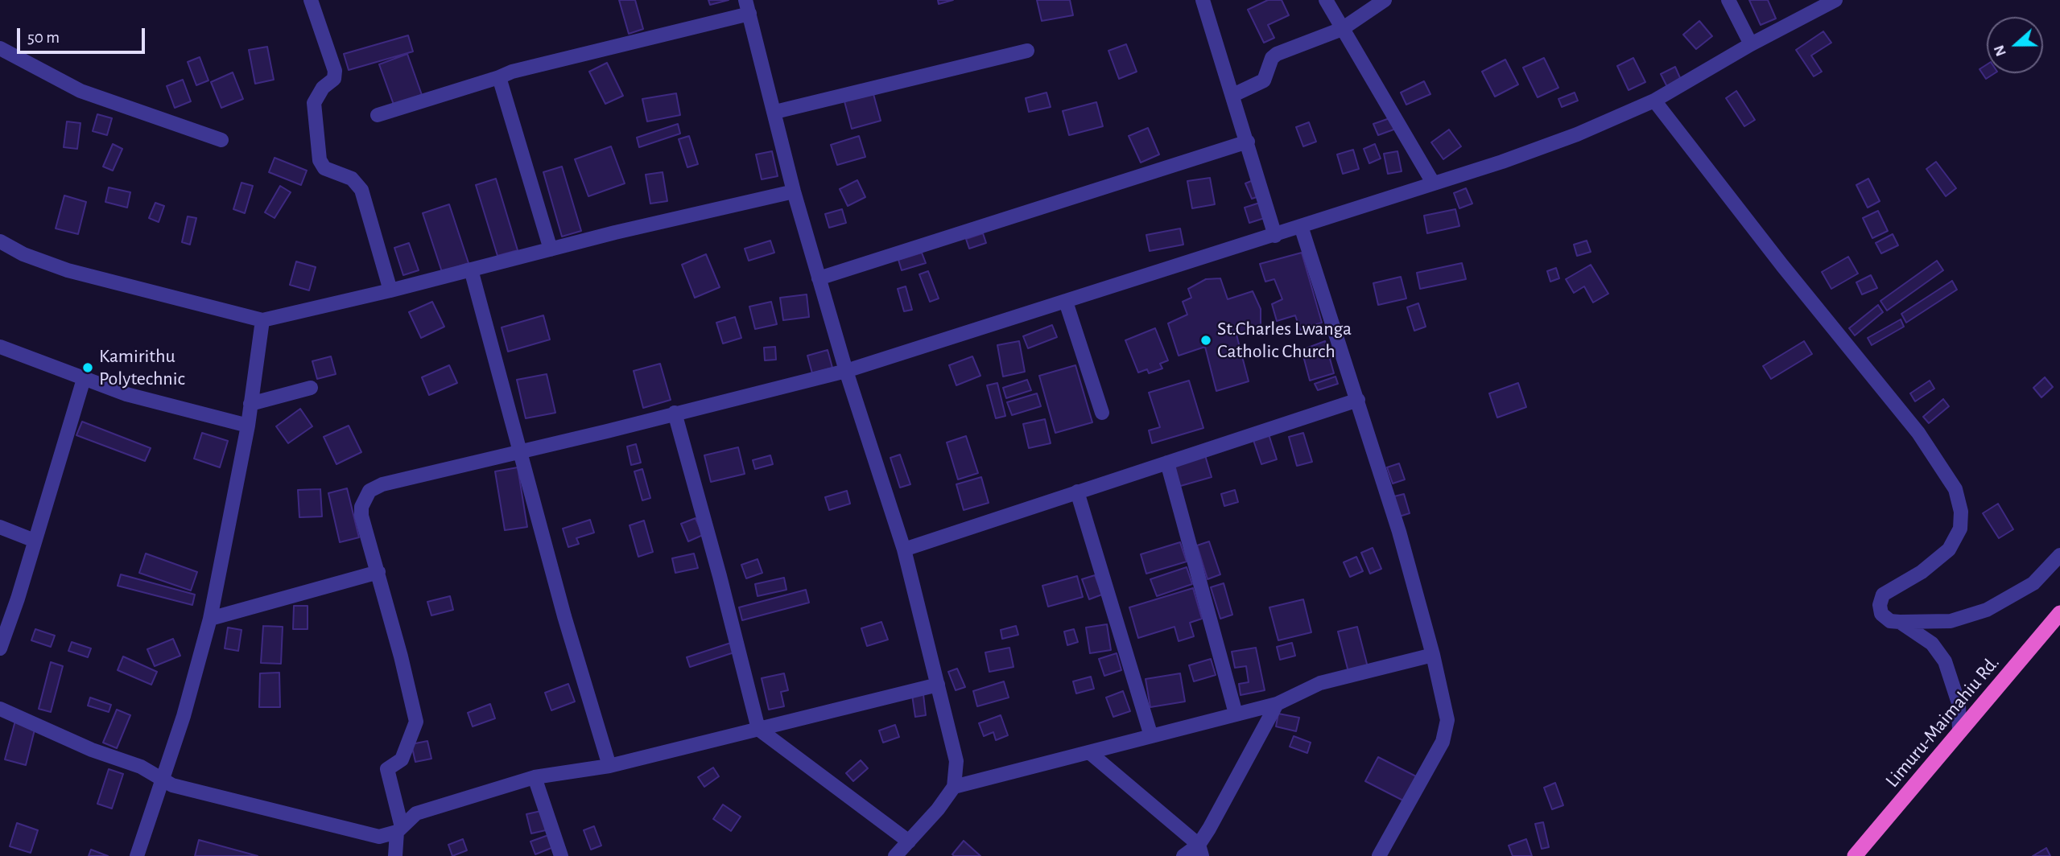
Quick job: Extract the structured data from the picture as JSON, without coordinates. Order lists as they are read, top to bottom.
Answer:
{
  "streets": {
    "highway": ["Limuru-Maimahiu Rd."]
  },
  "places": ["St.Charles Lwanga Catholic Church", "Kamirithu Polytechnic"],
  "scale_bar": "50 m",
  "north": "left"
}
